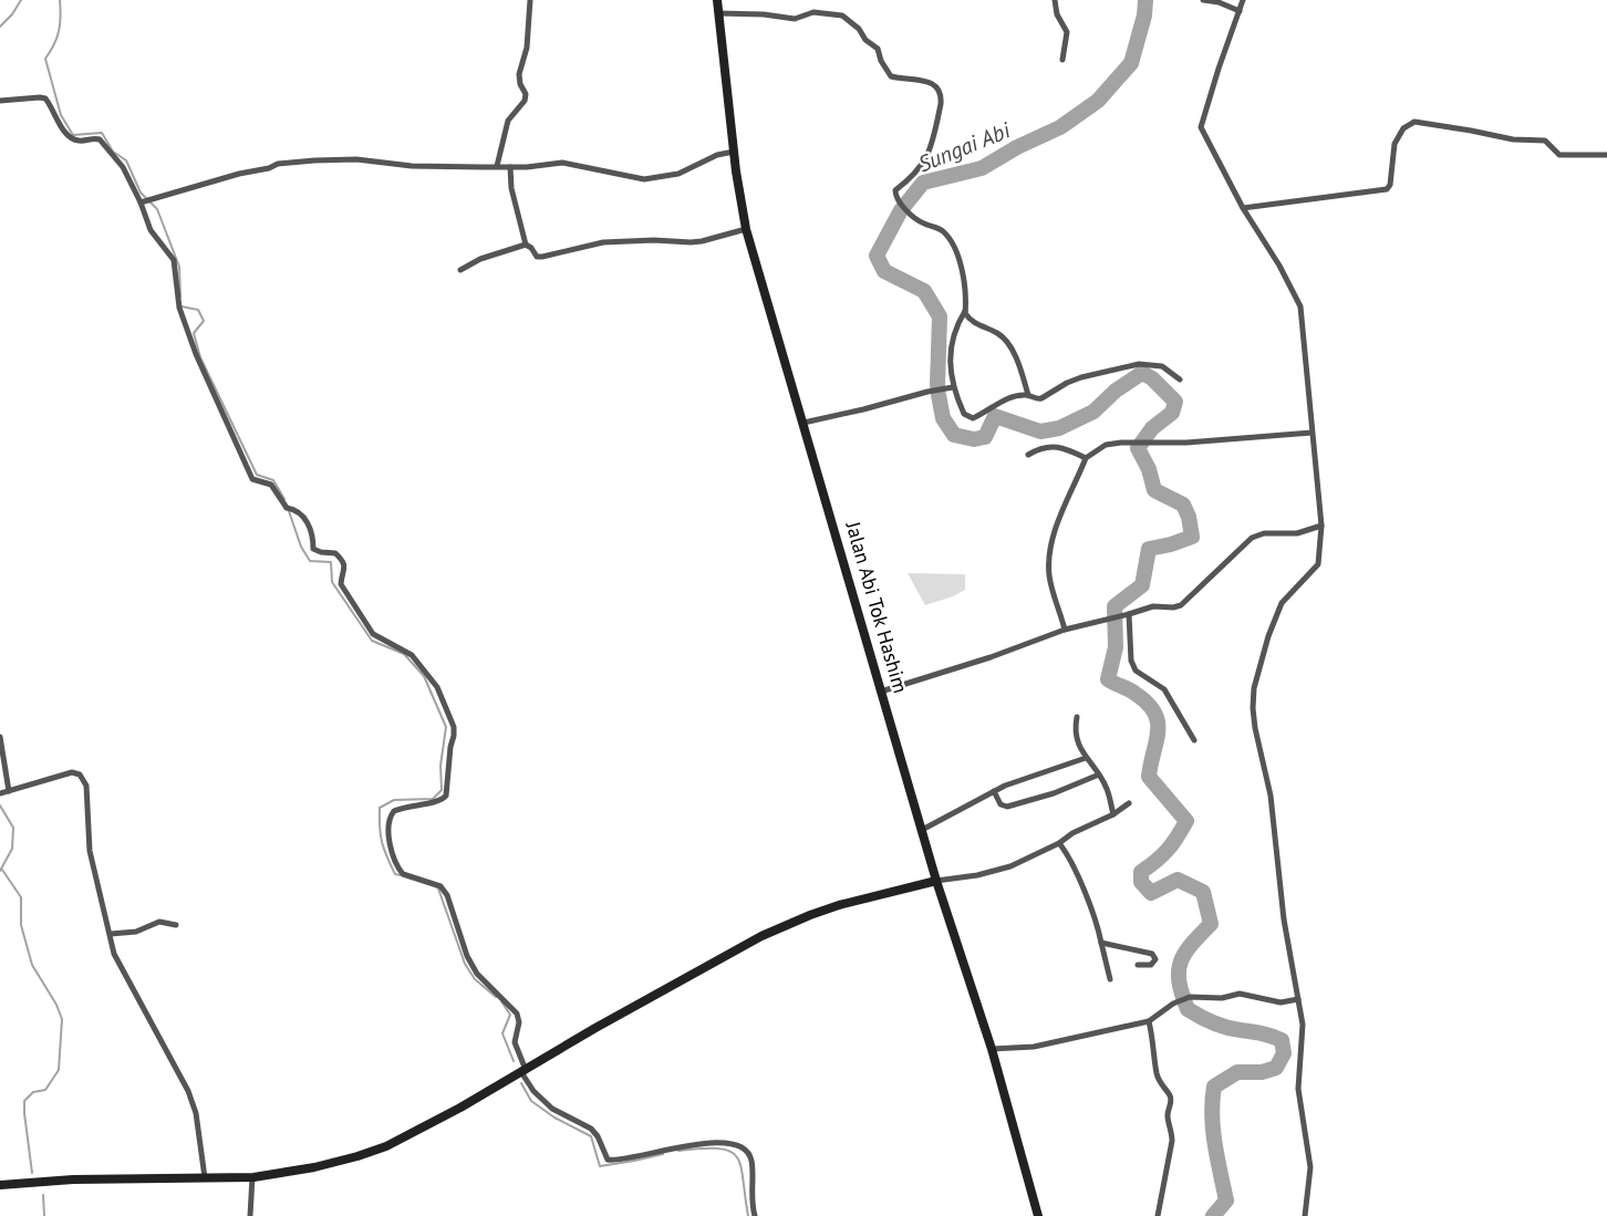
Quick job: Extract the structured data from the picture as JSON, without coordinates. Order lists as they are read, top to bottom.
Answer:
{
  "streets": {
    "main road": ["Jalan Abi Tok Hashim"]
  },
  "water": ["Sungai Abi"]
}
